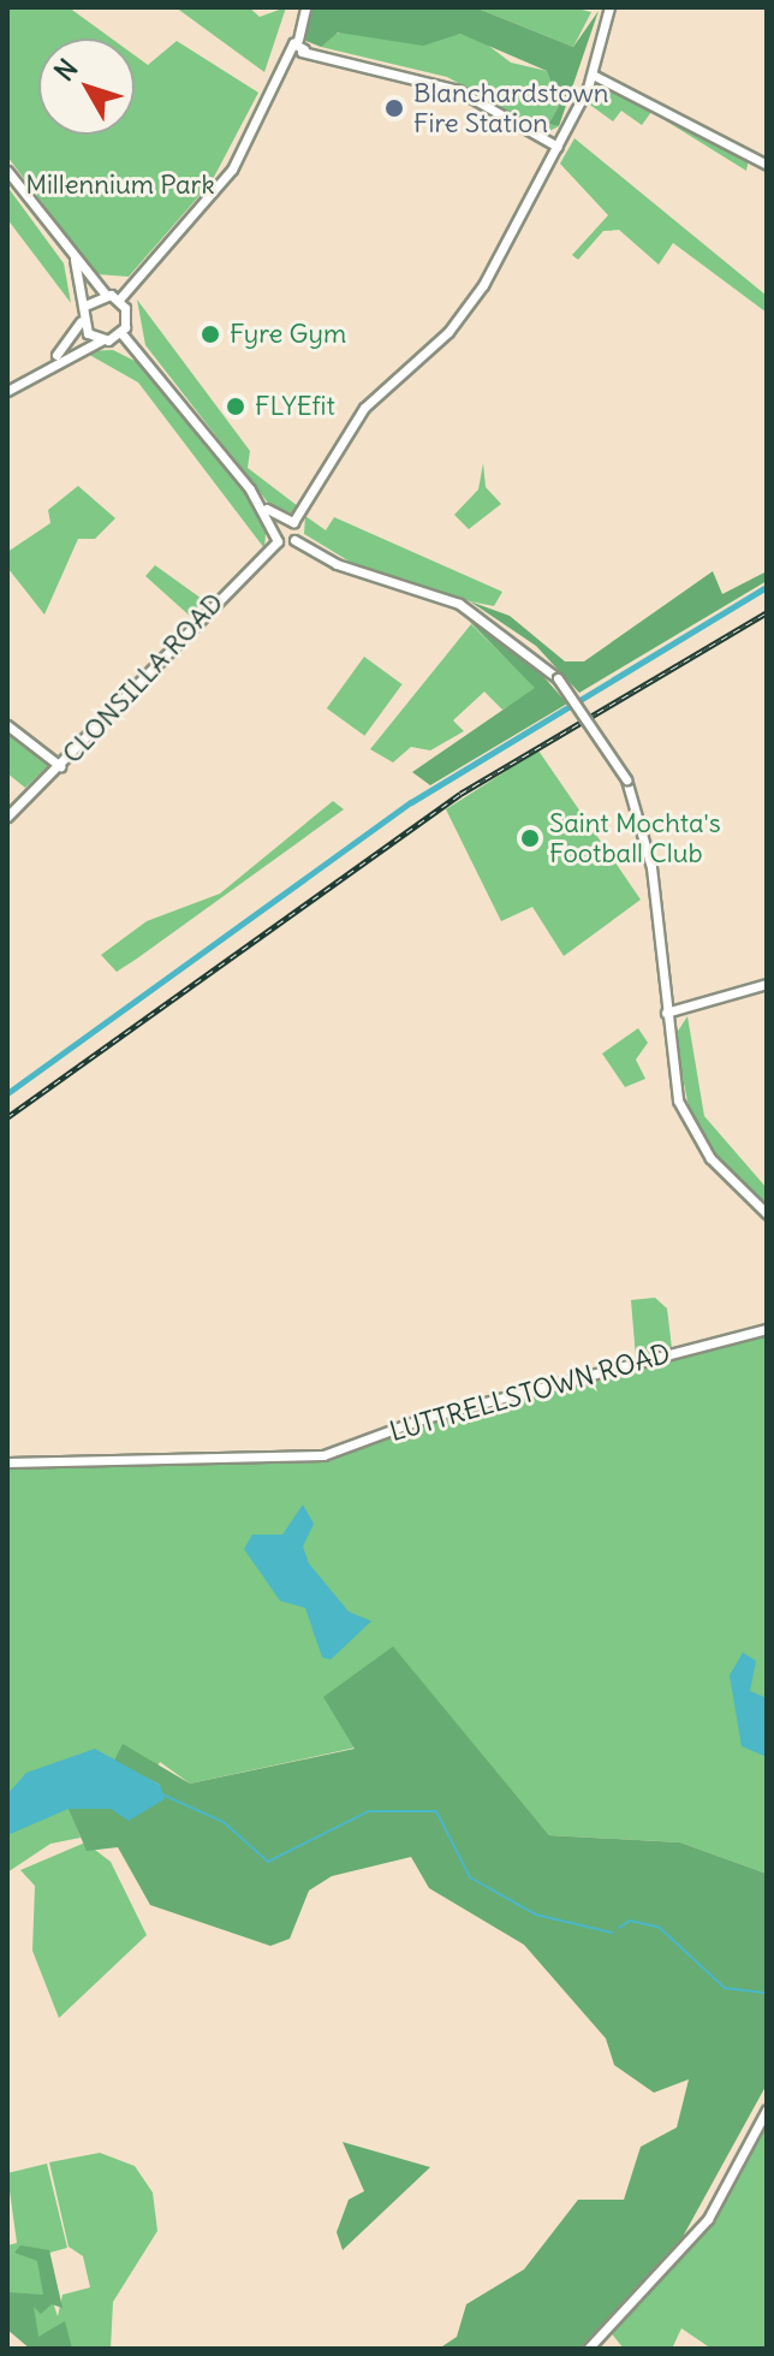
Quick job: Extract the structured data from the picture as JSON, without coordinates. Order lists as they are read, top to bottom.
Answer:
{
  "streets": {
    "street": ["CLONSILLA ROAD", "LUTTRELLSTOWN ROAD"]
  },
  "parks": ["Millennium Park"],
  "places": [
    "Blanchardstown Fire Station",
    "Fyre Gym",
    "FLYEfit",
    "Saint Mochta's Football Club"
  ],
  "north": "top left"
}
